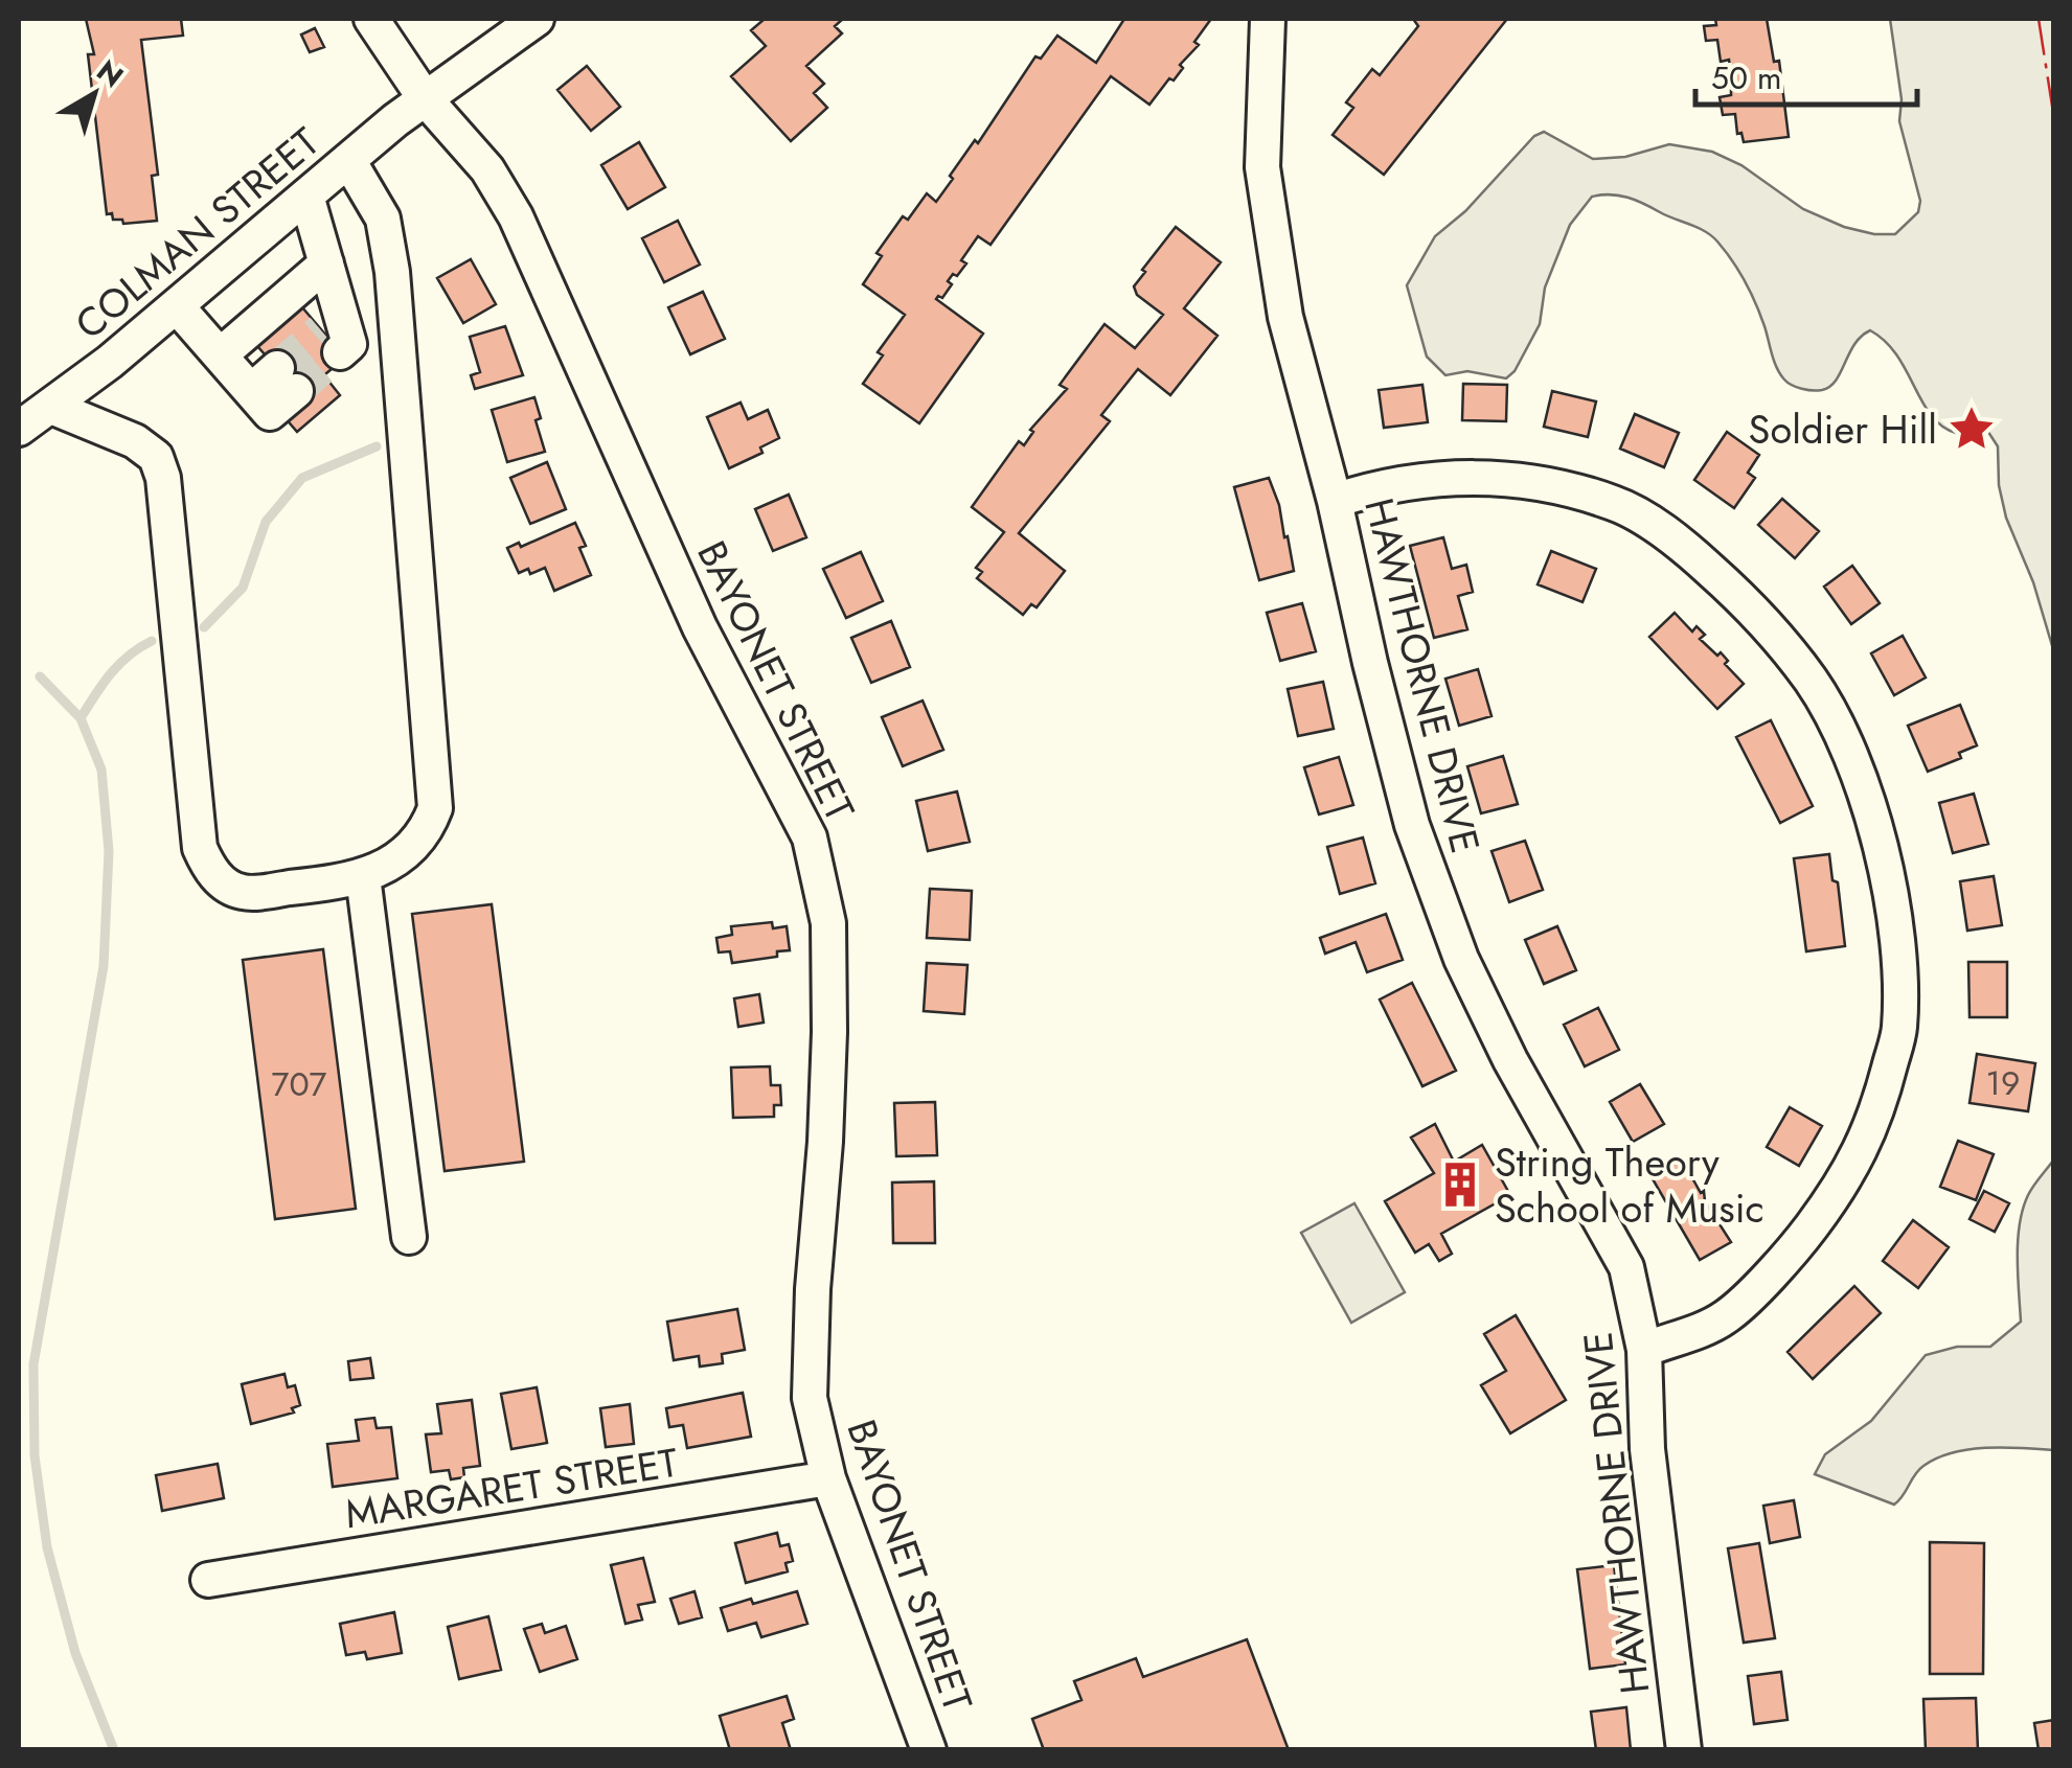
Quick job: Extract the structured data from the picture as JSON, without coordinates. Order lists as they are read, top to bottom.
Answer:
{
  "streets": {
    "street": [
      "COLMAN STREET",
      "HAWTHORNE DRIVE",
      "BAYONET STREET",
      "MARGARET STREET"
    ]
  },
  "crossings": [
    ["COLMAN STREET", "BAYONET STREET"],
    ["BAYONET STREET", "MARGARET STREET"]
  ],
  "places": {
    "place": ["Soldier Hill"],
    "building": ["String Theory School of Music"]
  },
  "house_numbers": ["19", "707"],
  "scale_bar": "50 m",
  "north": "top right"
}
